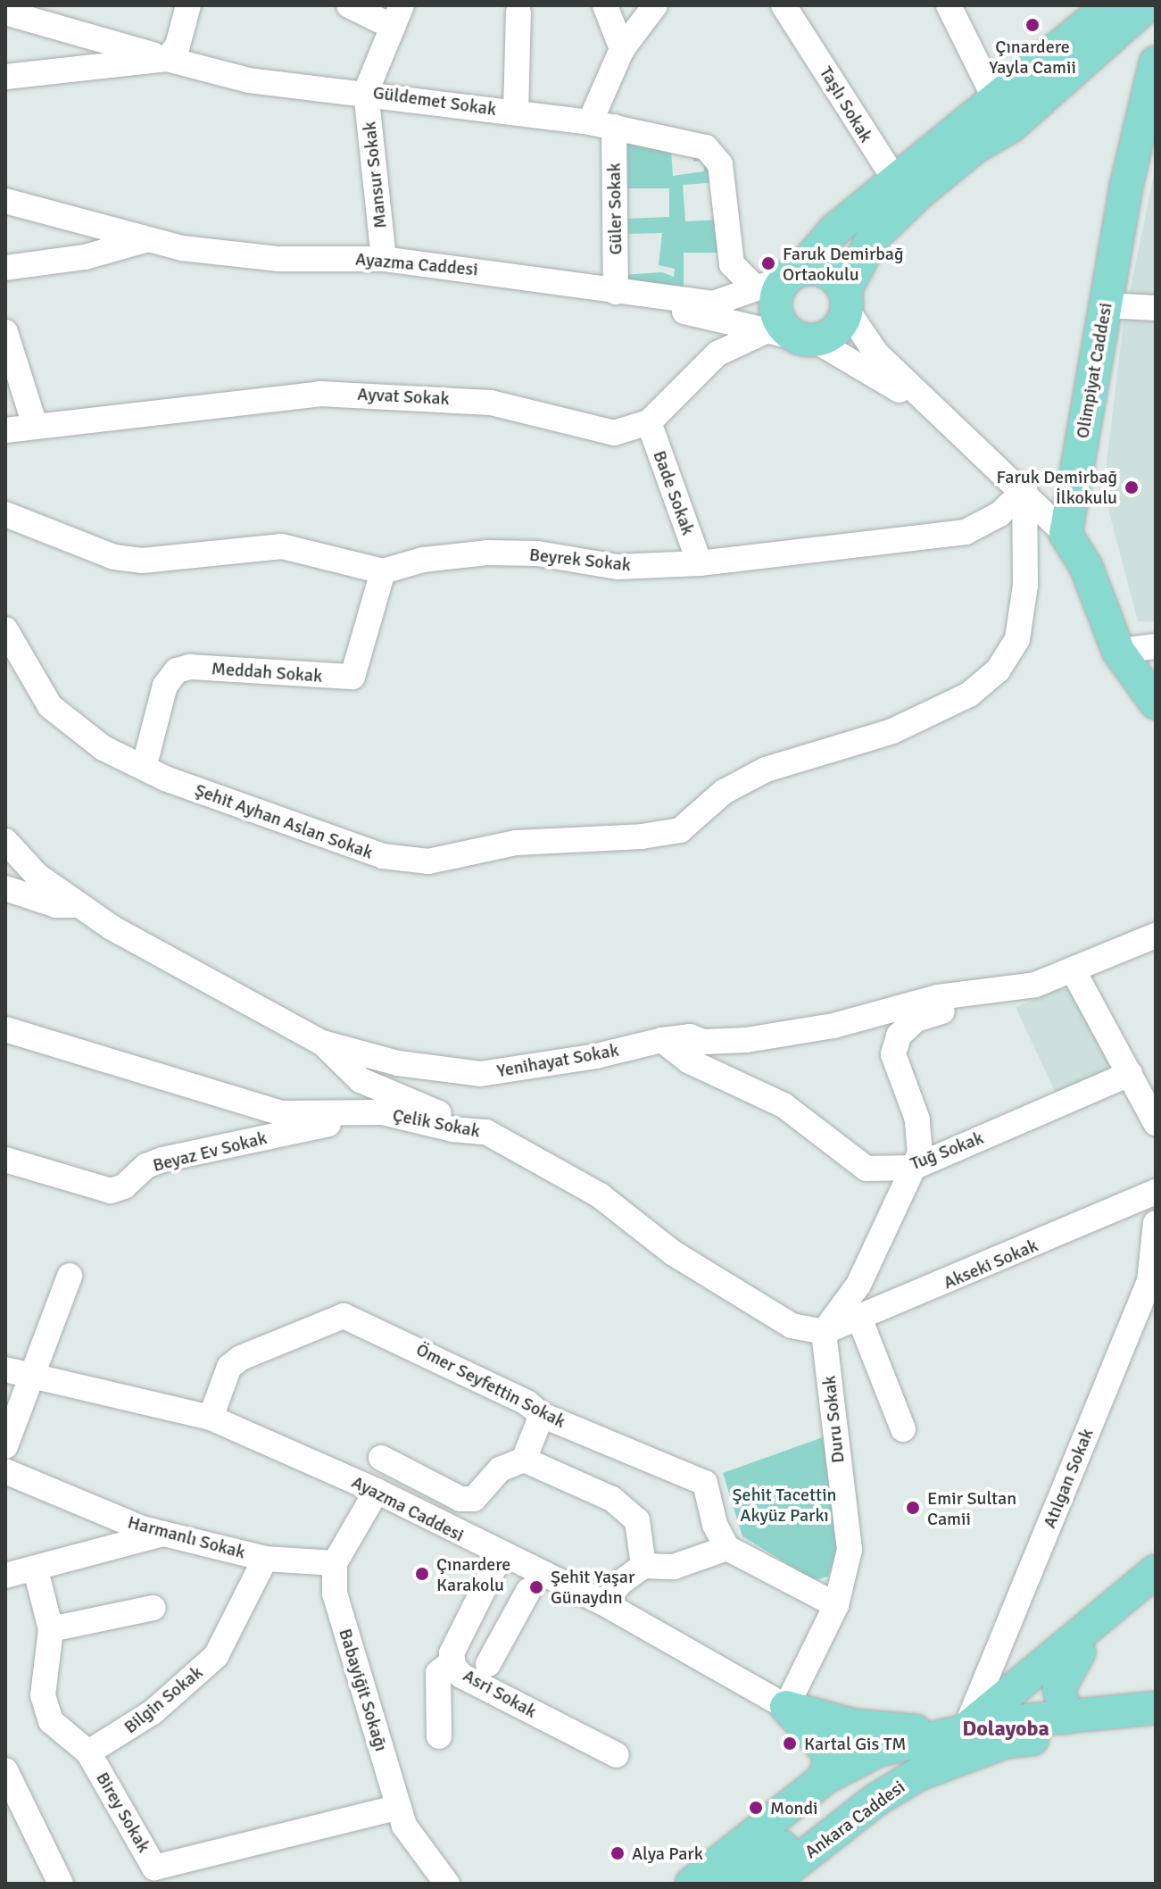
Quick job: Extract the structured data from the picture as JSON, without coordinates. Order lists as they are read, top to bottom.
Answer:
{
  "streets": {
    "main road": ["Olimpiyat Caddesi", "Ankara Caddesi"],
    "street": [
      "Güldemet Sokak",
      "Taşlı Sokak",
      "Mansur Sokak",
      "Güler Sokak",
      "Ayazma Caddesi",
      "Ayvat Sokak",
      "Bade Sokak",
      "Beyrek Sokak",
      "Meddah Sokak",
      "Şehit Ayhan Aslan Sokak",
      "Yenihayat Sokak",
      "Çelik Sokak",
      "Tuğ Sokak",
      "Beyaz Ev Sokak",
      "Akseki Sokak",
      "Ömer Seyfettin Sokak",
      "Duru Sokak",
      "Atılgan Sokak",
      "Harmanlı Sokak",
      "Babayiğit Sokağı",
      "Asri Sokak",
      "Bilgin Sokak",
      "Birey Sokak"
    ]
  },
  "crossings": [
    ["Güldemet Sokak", "Mansur Sokak"],
    ["Güldemet Sokak", "Güler Sokak"],
    ["Güldemet Sokak", "Ayazma Caddesi"],
    ["Mansur Sokak", "Ayazma Caddesi"],
    ["Güler Sokak", "Ayazma Caddesi"],
    ["Ayazma Caddesi", "Ömer Seyfettin Sokak"],
    ["Ayazma Caddesi", "Duru Sokak"],
    ["Ayazma Caddesi", "Asri Sokak"],
    ["Ayvat Sokak", "Bade Sokak"],
    ["Bade Sokak", "Beyrek Sokak"],
    ["Beyrek Sokak", "Meddah Sokak"],
    ["Beyrek Sokak", "Şehit Ayhan Aslan Sokak"],
    ["Meddah Sokak", "Şehit Ayhan Aslan Sokak"],
    ["Yenihayat Sokak", "Tuğ Sokak"],
    ["Çelik Sokak", "Beyaz Ev Sokak"],
    ["Çelik Sokak", "Akseki Sokak"],
    ["Çelik Sokak", "Duru Sokak"],
    ["Akseki Sokak", "Duru Sokak"],
    ["Atılgan Sokak", "Ankara Caddesi"],
    ["Harmanlı Sokak", "Babayiğit Sokağı"],
    ["Harmanlı Sokak", "Bilgin Sokak"],
    ["Babayiğit Sokağı", "Birey Sokak"],
    ["Bilgin Sokak", "Birey Sokak"]
  ],
  "districts": ["Dolayoba"],
  "parks": ["Şehit Tacettin Akyüz Parkı"],
  "places": [
    "Çınardere Yayla Camii",
    "Faruk Demirbağ Ortaokulu",
    "Faruk Demirbağ İlkokulu",
    "Emir Sultan Camii",
    "Çınardere Karakolu",
    "Şehit Yaşar Günaydın",
    "Kartal Gis TM",
    "Mondi",
    "Alya Park"
  ]
}
